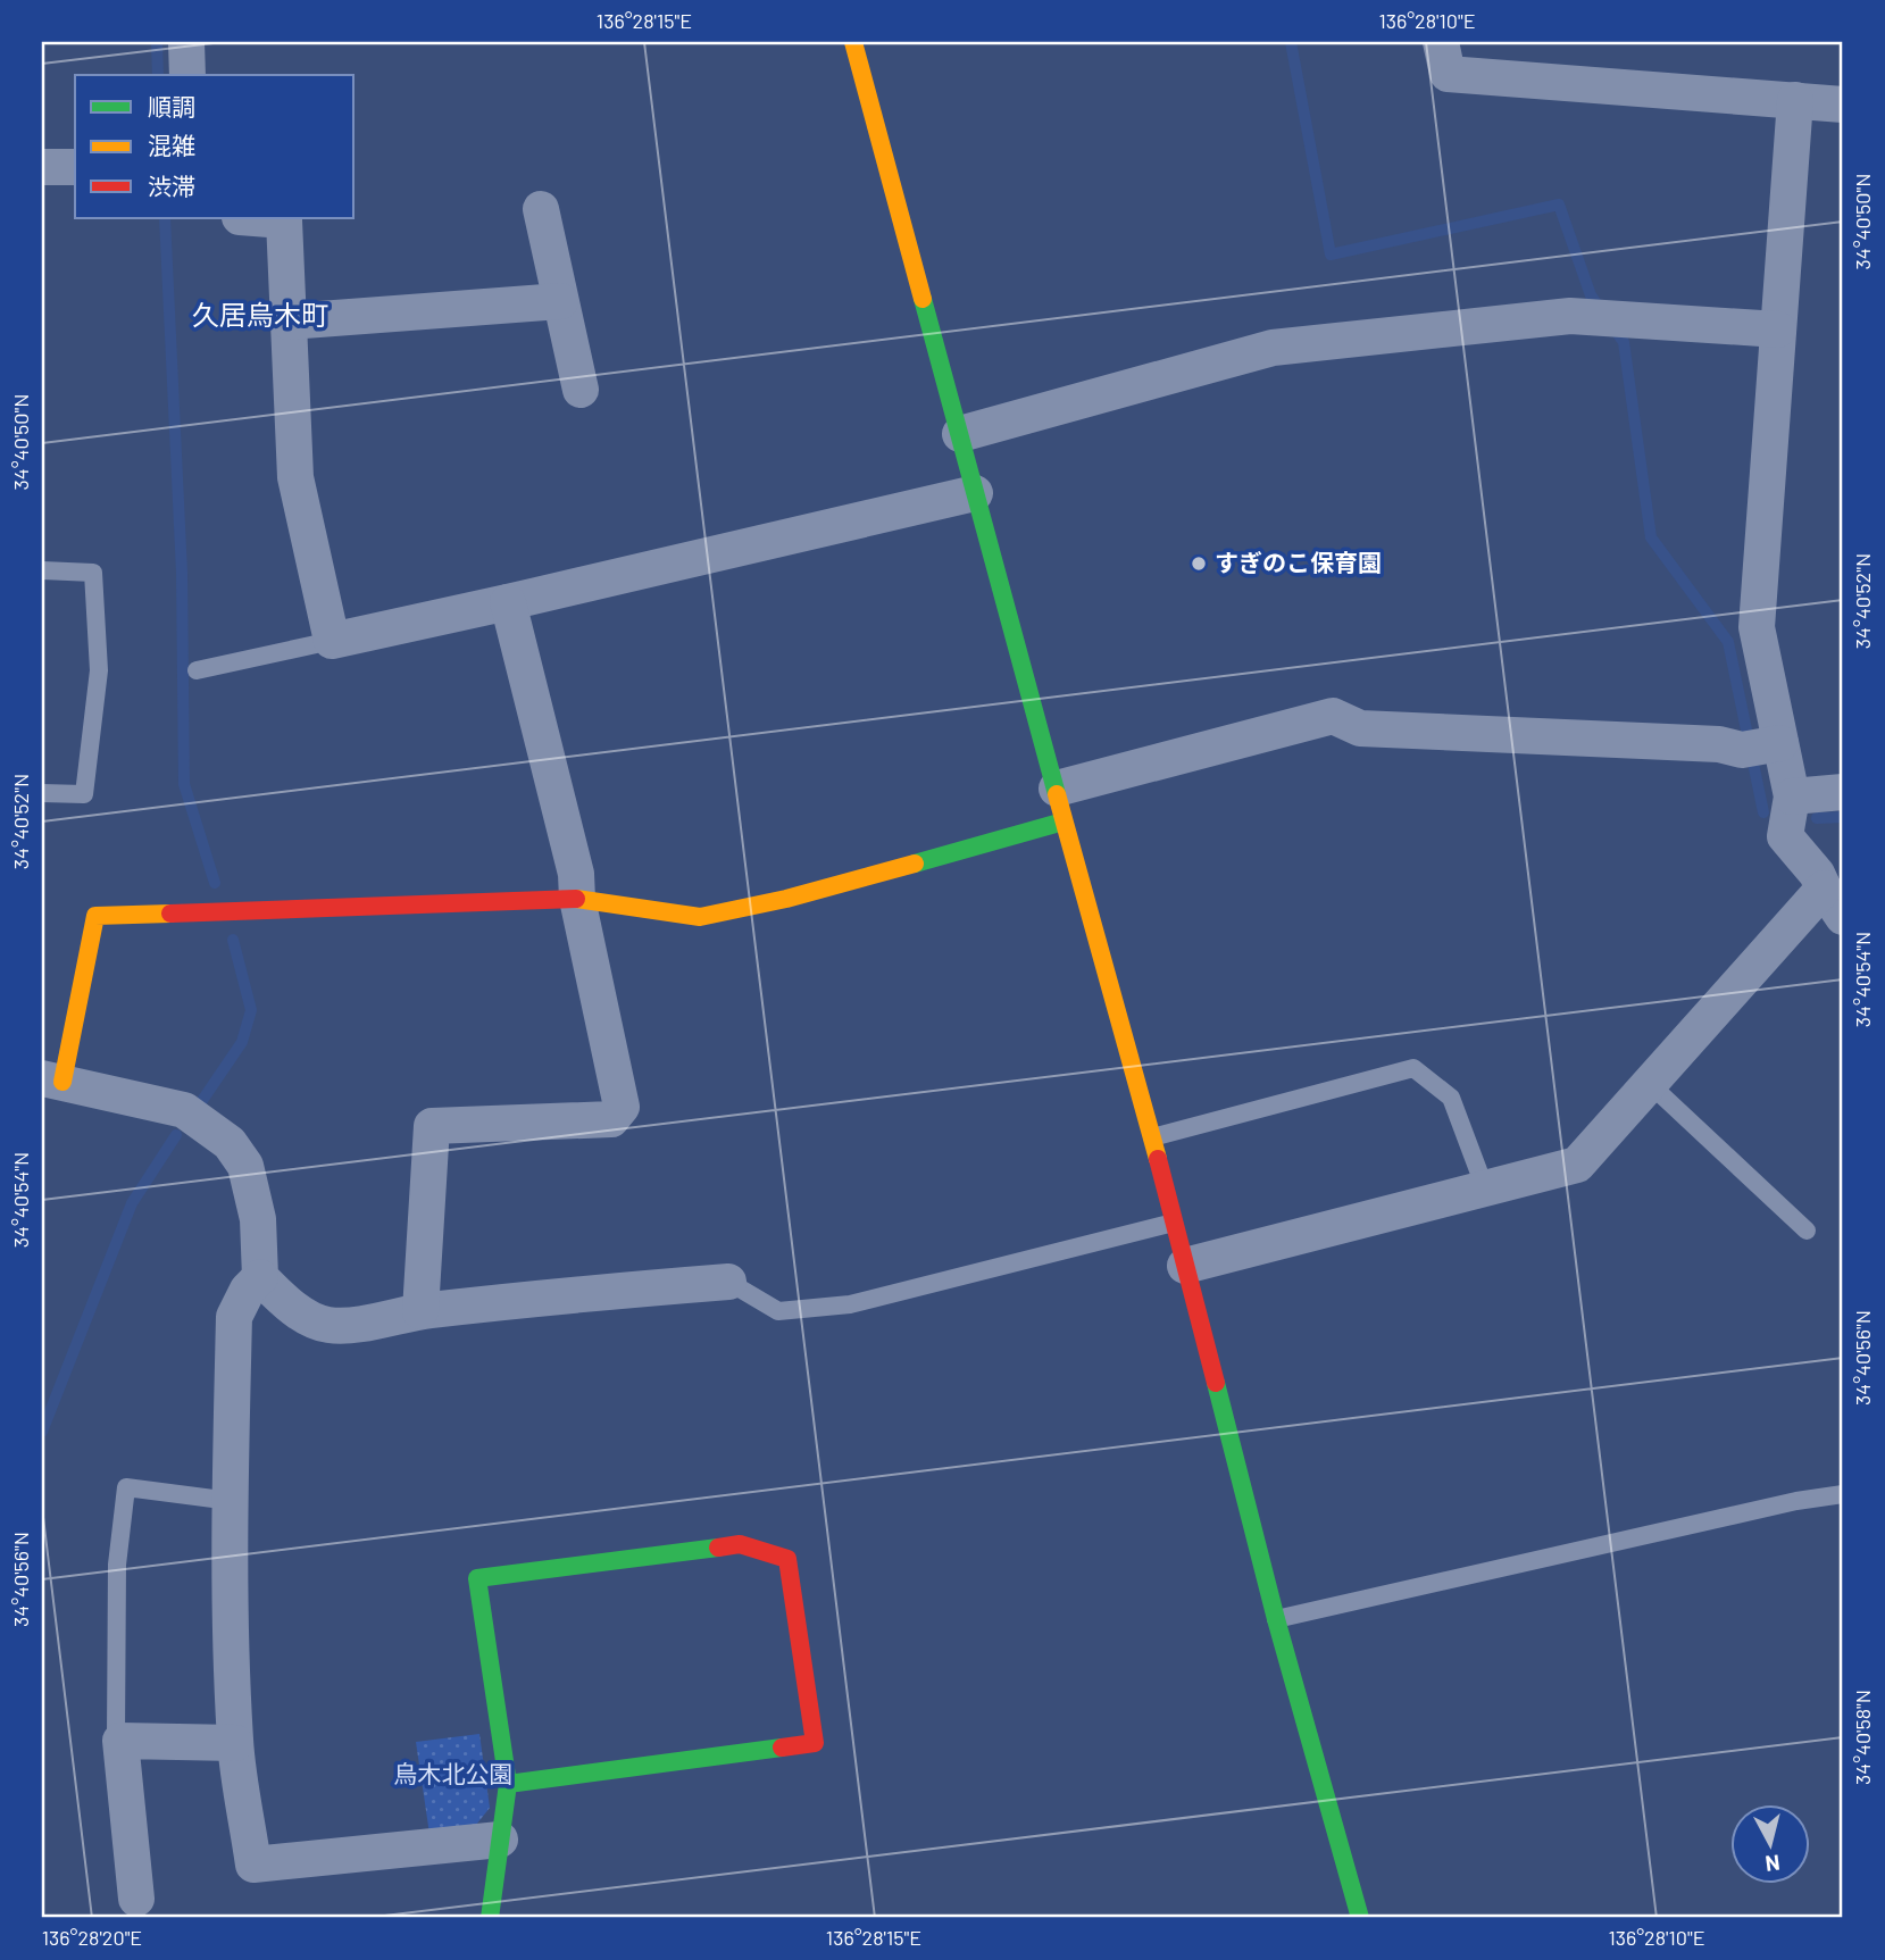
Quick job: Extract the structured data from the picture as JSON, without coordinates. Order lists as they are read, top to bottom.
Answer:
{
  "districts": ["久居烏木町"],
  "parks": ["烏木北公園"],
  "places": ["すぎのこ保育園"],
  "legend": ["順調", "混雑", "渋滞"],
  "north": "bottom",
  "coordinates": [
    "136°28'15\"E",
    "136°28'10\"E",
    "34°40'50\"N",
    "34°40'52\"N",
    "34°40'54\"N",
    "34°40'56\"N",
    "34°40'58\"N",
    "136°28'20\"E"
  ]
}
